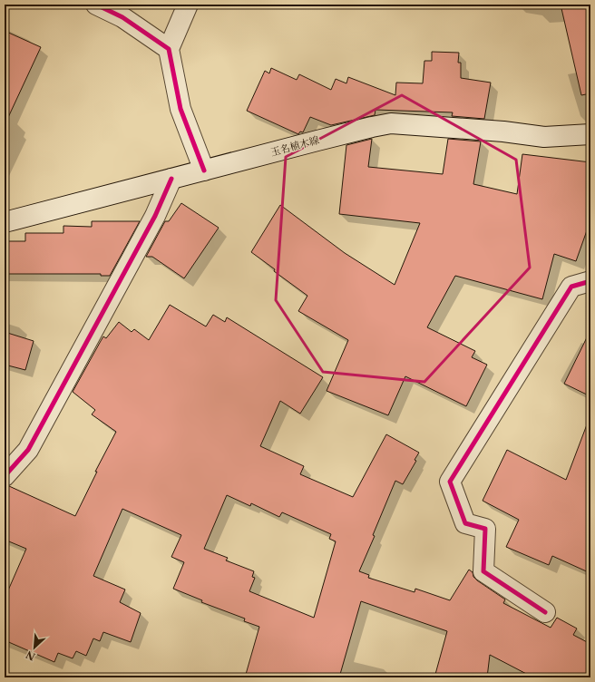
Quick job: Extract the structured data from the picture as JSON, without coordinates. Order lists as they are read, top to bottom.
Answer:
{
  "streets": {
    "street": ["玉名植木線"]
  },
  "north": "bottom left"
}
